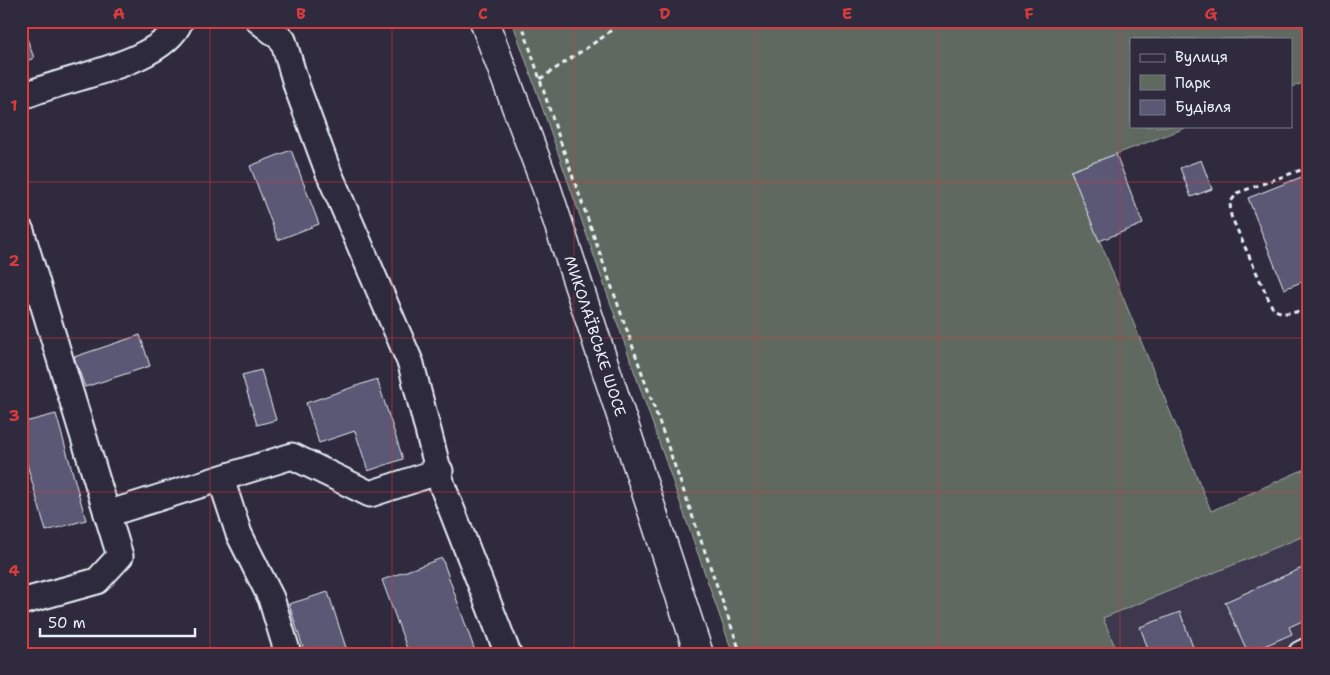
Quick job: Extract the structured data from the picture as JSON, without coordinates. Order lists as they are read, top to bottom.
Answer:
{
  "streets": {
    "main road": ["МИКОЛАЇВСЬКЕ ШОСЕ"]
  },
  "legend": ["Вулиця", "Парк", "Будівля"],
  "scale_bar": "50 m",
  "grid": {
    "columns": [
      "A",
      "B",
      "C",
      "D",
      "E",
      "F",
      "G"
    ],
    "rows": [
      "1",
      "2",
      "3",
      "4"
    ]
  }
}
